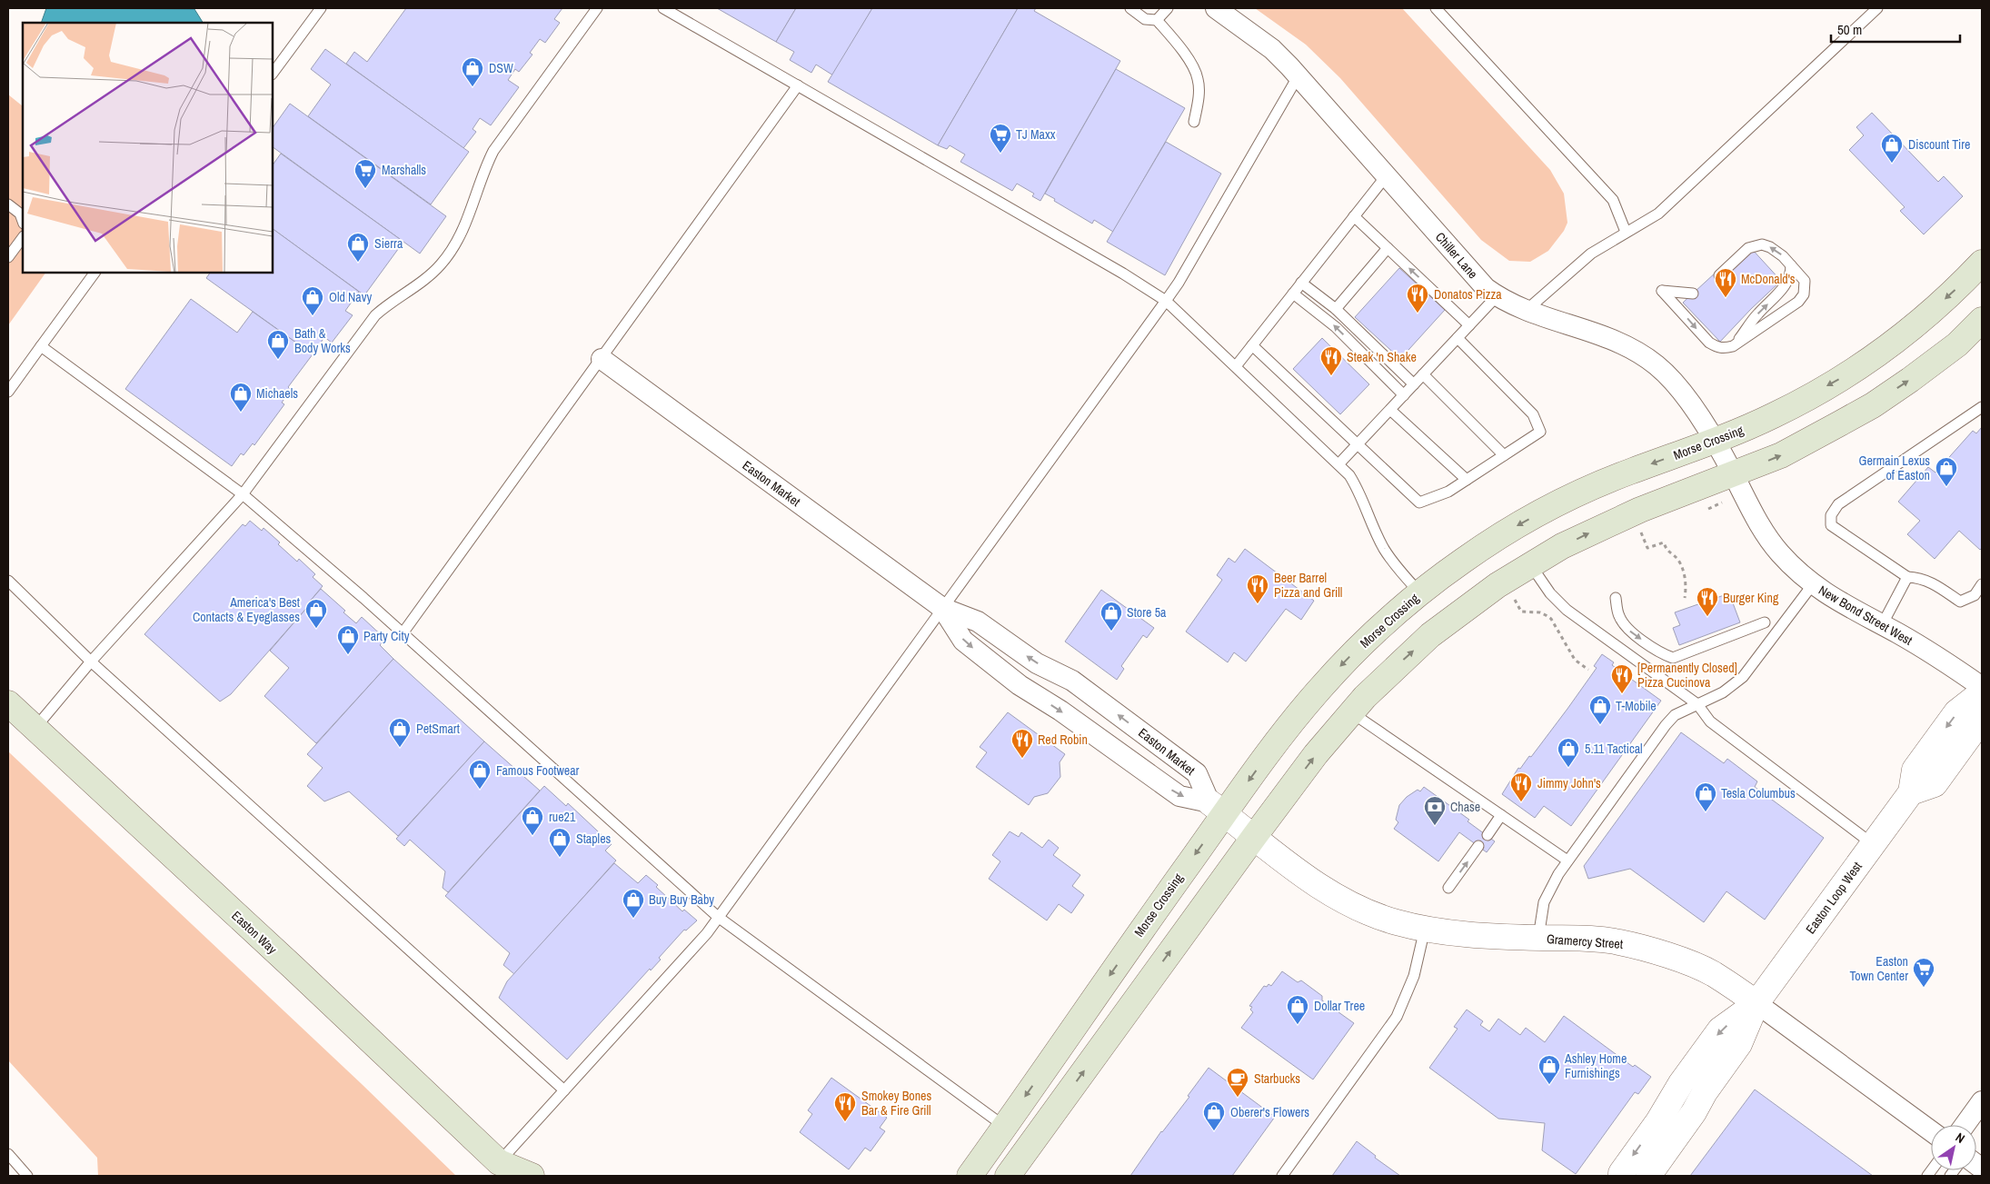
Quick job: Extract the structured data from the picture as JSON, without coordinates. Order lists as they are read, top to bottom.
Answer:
{
  "streets": {
    "main road": ["Morse Crossing", "Easton Way"],
    "street": [
      "Chiller Lane",
      "Easton Market",
      "New Bond Street West",
      "Easton Loop West",
      "Gramercy Street"
    ]
  },
  "crossings": [
    ["Chiller Lane", "Morse Crossing"],
    ["Chiller Lane", "New Bond Street West"],
    ["Morse Crossing", "Easton Market"],
    ["Morse Crossing", "New Bond Street West"],
    ["Morse Crossing", "Gramercy Street"],
    ["Easton Market", "Gramercy Street"],
    ["Easton Loop West", "Gramercy Street"]
  ],
  "places": {
    "shop": [
      "DSW",
      "Discount Tire",
      "Sierra",
      "Old Navy",
      "Bath & Body Works",
      "Michaels",
      "Germain Lexus of Easton",
      "America's Best Contacts & Eyeglasses",
      "Store 5a",
      "Party City",
      "T-Mobile",
      "PetSmart",
      "5.11 Tactical",
      "Famous Footwear",
      "Tesla Columbus",
      "rue21",
      "Staples",
      "Buy Buy Baby",
      "Dollar Tree",
      "Ashley Home Furnishings",
      "Oberer's Flowers"
    ],
    "supermarket": ["TJ Maxx", "Marshalls", "Easton Town Center"],
    "restaurant": [
      "McDonald's",
      "Donatos Pizza",
      "Steak 'n Shake",
      "Beer Barrel Pizza and Grill",
      "Burger King",
      "[Permanently Closed] Pizza Cucinova",
      "Red Robin",
      "Jimmy John's",
      "Smokey Bones Bar & Fire Grill"
    ],
    "bank": ["Chase"],
    "cafe": ["Starbucks"]
  },
  "scale_bar": "50 m",
  "north": "top right"
}
